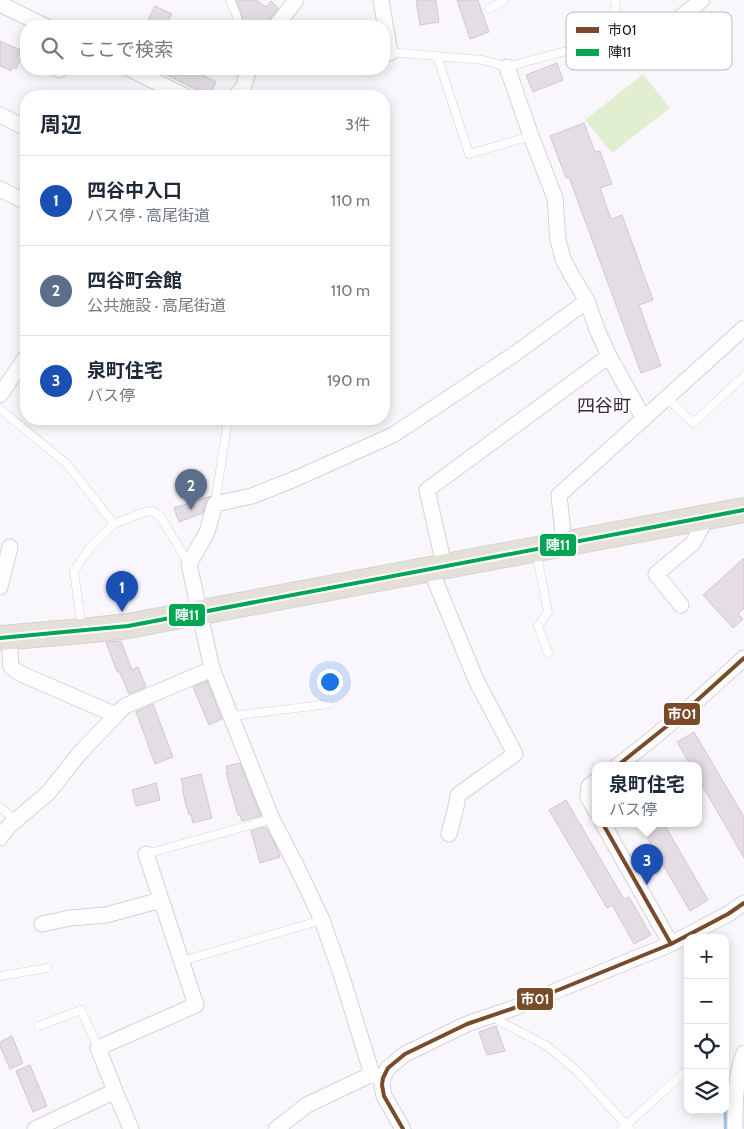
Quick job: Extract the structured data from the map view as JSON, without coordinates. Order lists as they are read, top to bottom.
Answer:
{
  "districts": ["四谷町"],
  "lines": ["transit line 陣11", "transit line 市01"],
  "legend": ["市01", "陣11"],
  "page": {
    "search": "ここで検索",
    "heading": ["周辺", "3件"],
    "list": [
      {
        "mark": "1",
        "name": "四谷中入口",
        "note": "バス停 · 高尾街道",
        "value": "110 m"
      },
      {
        "mark": "2",
        "name": "四谷町会館",
        "note": "公共施設 · 高尾街道",
        "value": "110 m"
      },
      {
        "mark": "3",
        "name": "泉町住宅",
        "note": "バス停",
        "value": "190 m"
      }
    ],
    "pins": ["2", "1", "3"],
    "popup": ["泉町住宅", "バス停"],
    "map_buttons": ["+", "−"]
  }
}
